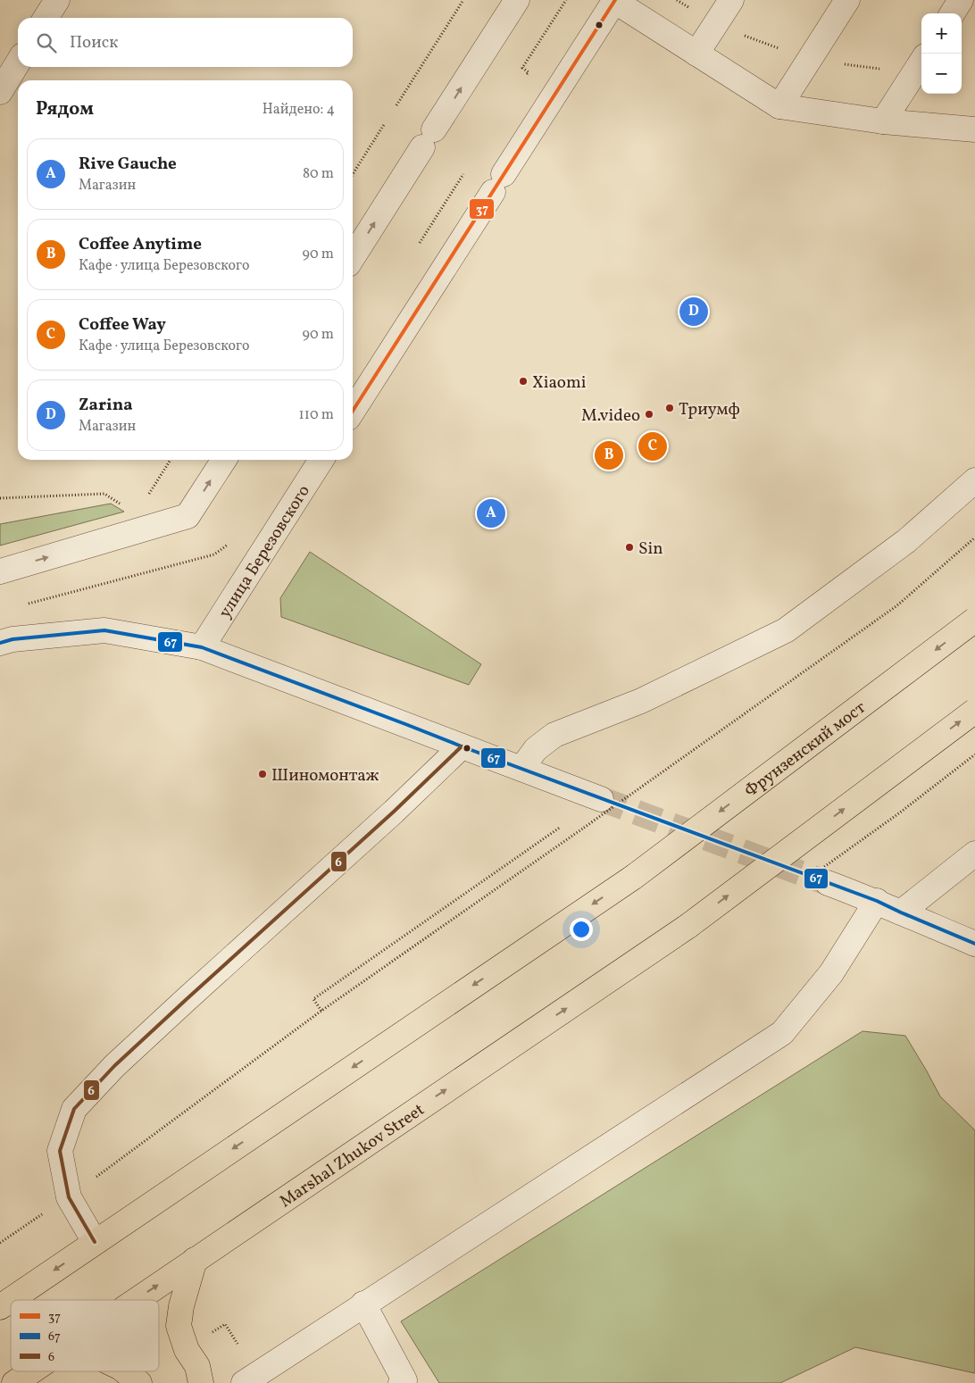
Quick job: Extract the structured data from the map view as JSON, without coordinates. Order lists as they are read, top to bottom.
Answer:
{
  "streets": {
    "main road": ["Фрунзенский мост", "Marshal Zhukov Street"],
    "street": ["улица Березовского"]
  },
  "one_way": ["Фрунзенский мост", "Marshal Zhukov Street"],
  "places": [
    "Xiaomi",
    "Триумф",
    "M.video",
    "Sin",
    "Шиномонтаж"
  ],
  "lines": ["transit line 37", "transit line 67", "transit line 6"],
  "legend": ["37", "67", "6"],
  "page": {
    "map_buttons": ["+", "−"],
    "search": "Поиск",
    "heading": ["Рядом", "Найдено: 4"],
    "list": [
      {
        "mark": "A",
        "name": "Rive Gauche",
        "note": "Магазин",
        "value": "80 m"
      },
      {
        "mark": "B",
        "name": "Coffee Anytime",
        "note": "Кафе · улица Березовского",
        "value": "90 m"
      },
      {
        "mark": "C",
        "name": "Coffee Way",
        "note": "Кафе · улица Березовского",
        "value": "90 m"
      },
      {
        "mark": "D",
        "name": "Zarina",
        "note": "Магазин",
        "value": "110 m"
      }
    ],
    "pins": [
      "D",
      "C",
      "B",
      "A"
    ]
  }
}
